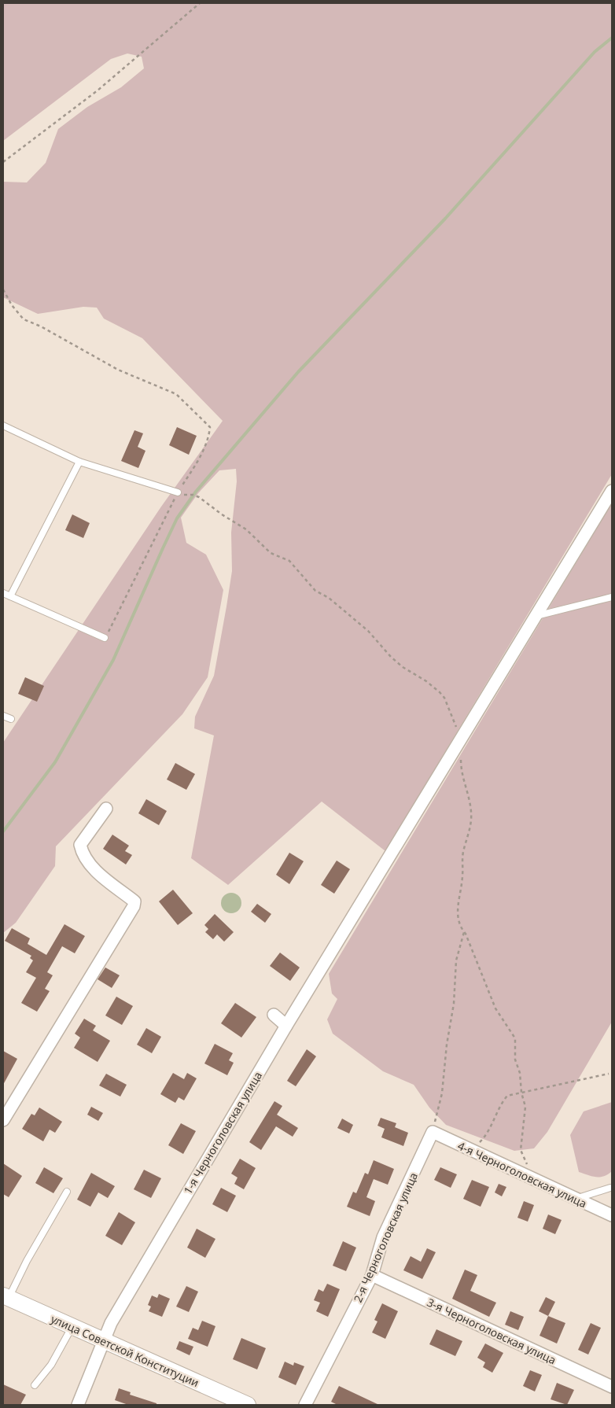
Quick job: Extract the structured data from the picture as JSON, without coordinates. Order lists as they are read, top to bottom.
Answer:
{
  "streets": {
    "street": [
      "1-я Черноголовская улица",
      "4-я Черноголовская улица",
      "2-я Черноголовская улица",
      "3-я Черноголовская улица",
      "улица Советской Конституции"
    ]
  },
  "crossings": [
    ["1-я Черноголовская улица", "улица Советской Конституции"],
    ["4-я Черноголовская улица", "2-я Черноголовская улица"],
    ["2-я Черноголовская улица", "3-я Черноголовская улица"]
  ]
}
